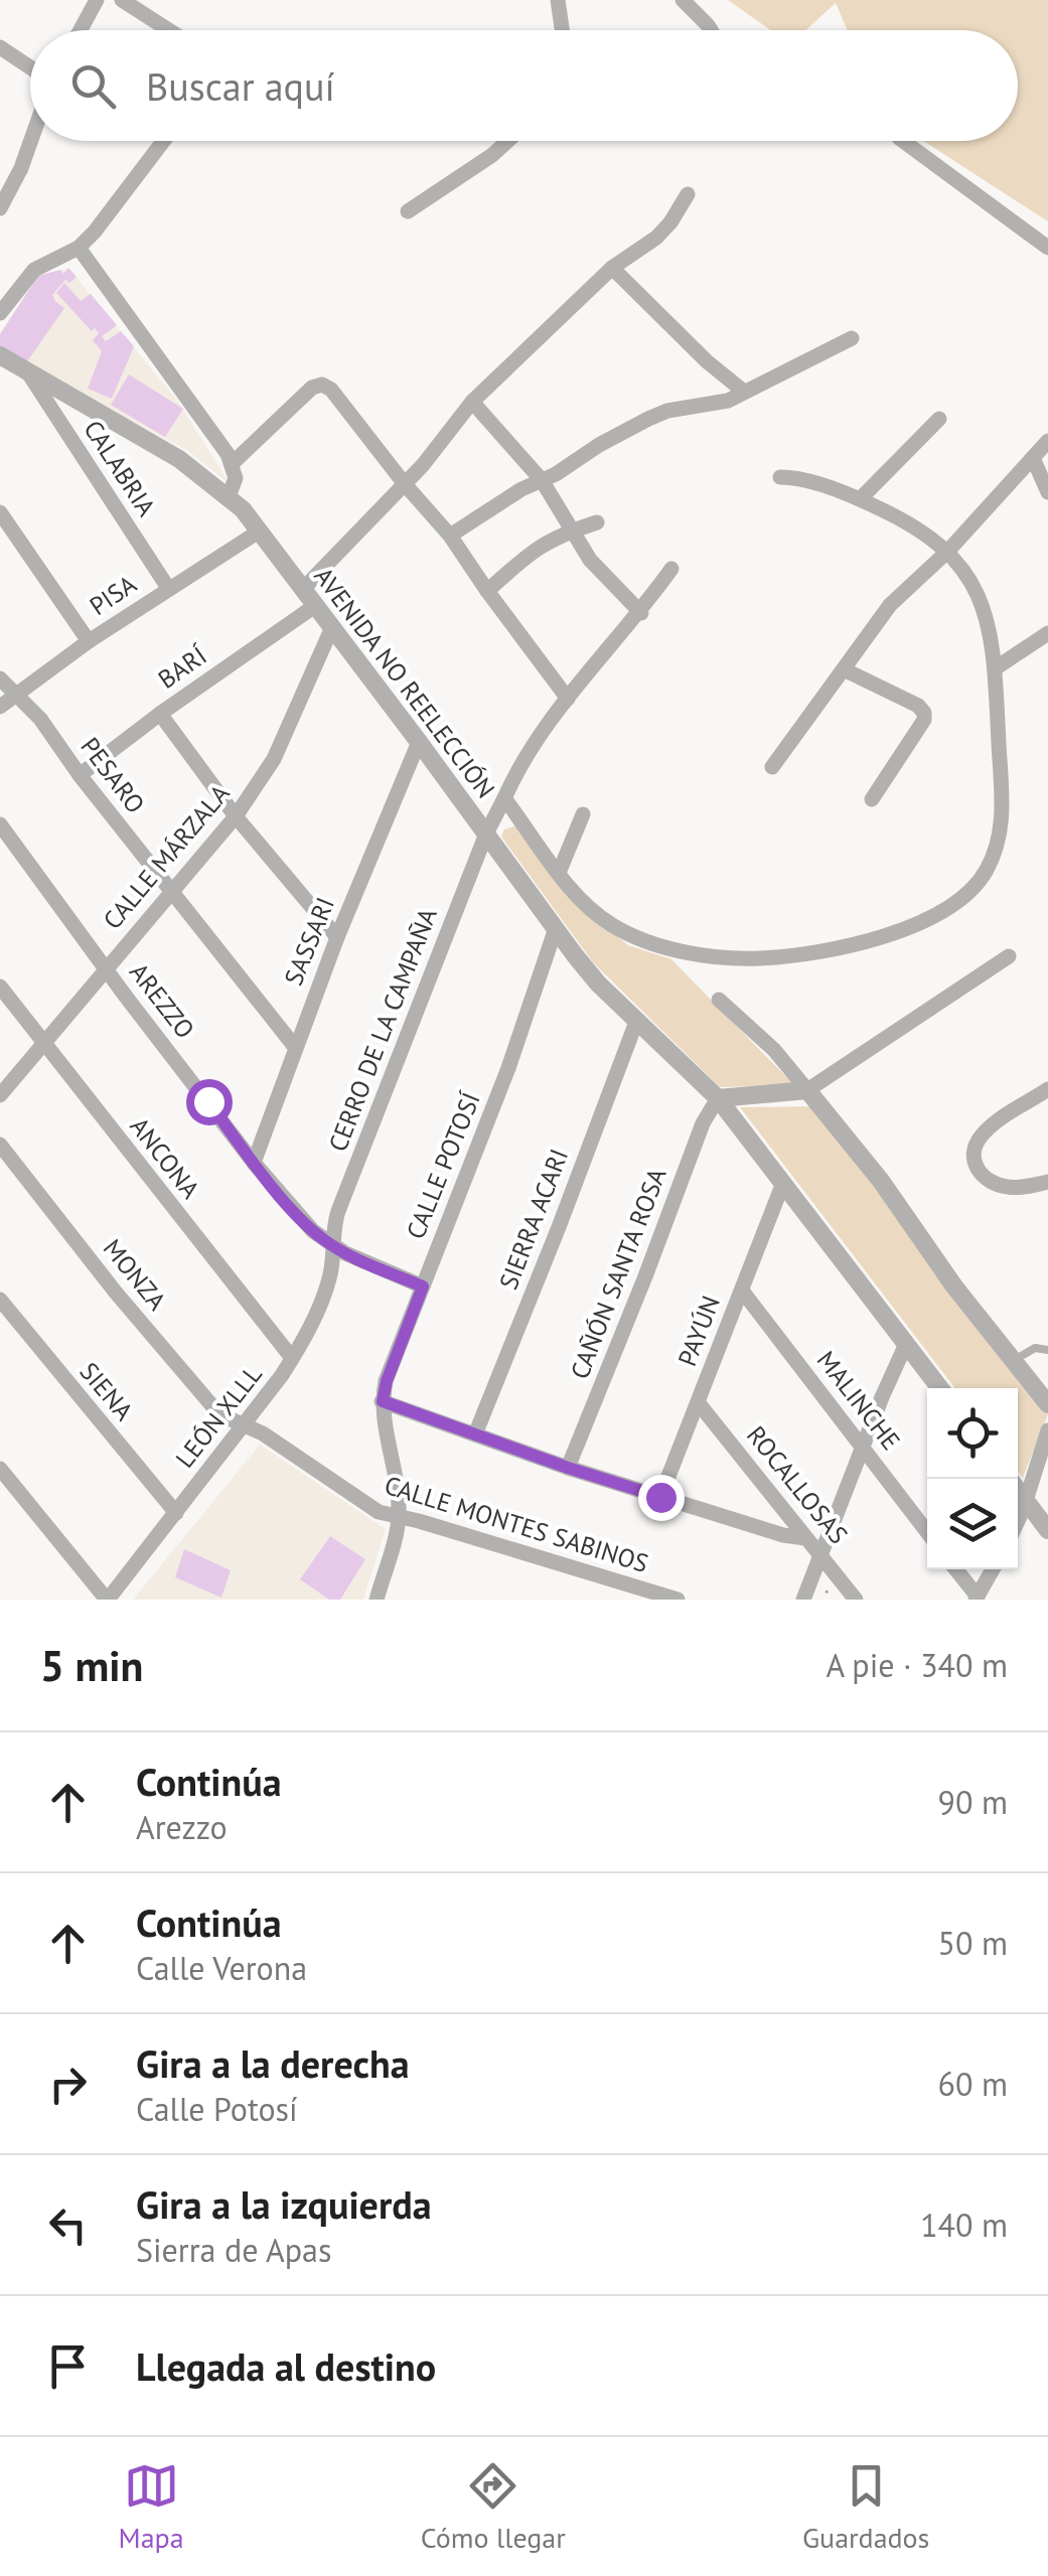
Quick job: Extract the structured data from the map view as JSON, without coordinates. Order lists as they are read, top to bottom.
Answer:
{
  "streets": {
    "street": [
      "CALABRIA",
      "PISA",
      "BARÍ",
      "AVENIDA NO REELECCIÓN",
      "PESARO",
      "CALLE MÁRZALA",
      "SASSARI",
      "AREZZO",
      "CERRO DE LA CAMPAÑA",
      "ANCONA",
      "CALLE POTOSÍ",
      "SIERRA ACARI",
      "CAÑÓN SANTA ROSA",
      "MONZA",
      "PAYÚN",
      "SIENA",
      "MALINCHE",
      "LEÓN XLLL",
      "ROCALLOSAS",
      "CALLE MONTES SABINOS"
    ]
  },
  "crossings": [
    ["CALABRIA", "PISA"],
    ["CALABRIA", "AVENIDA NO REELECCIÓN"],
    ["PISA", "AVENIDA NO REELECCIÓN"],
    ["PISA", "PESARO"],
    ["BARÍ", "AVENIDA NO REELECCIÓN"],
    ["BARÍ", "PESARO"],
    ["AVENIDA NO REELECCIÓN", "CALLE MÁRZALA"],
    ["AVENIDA NO REELECCIÓN", "SASSARI"],
    ["AVENIDA NO REELECCIÓN", "CERRO DE LA CAMPAÑA"],
    ["AVENIDA NO REELECCIÓN", "CALLE POTOSÍ"],
    ["AVENIDA NO REELECCIÓN", "SIERRA ACARI"],
    ["AVENIDA NO REELECCIÓN", "CAÑÓN SANTA ROSA"],
    ["AVENIDA NO REELECCIÓN", "PAYÚN"],
    ["PESARO", "CALLE MÁRZALA"],
    ["PESARO", "SASSARI"],
    ["CALLE MÁRZALA", "AREZZO"],
    ["CALLE MÁRZALA", "ANCONA"],
    ["SASSARI", "AREZZO"],
    ["AREZZO", "CERRO DE LA CAMPAÑA"],
    ["AREZZO", "CALLE POTOSÍ"],
    ["AREZZO", "LEÓN XLLL"],
    ["CERRO DE LA CAMPAÑA", "LEÓN XLLL"],
    ["ANCONA", "LEÓN XLLL"],
    ["CALLE POTOSÍ", "CALLE MONTES SABINOS"],
    ["MONZA", "LEÓN XLLL"],
    ["MONZA", "CALLE MONTES SABINOS"],
    ["PAYÚN", "MALINCHE"],
    ["PAYÚN", "ROCALLOSAS"],
    ["SIENA", "LEÓN XLLL"],
    ["LEÓN XLLL", "CALLE MONTES SABINOS"]
  ],
  "page": {
    "search": "Buscar aquí",
    "heading": ["5 min", "A pie · 340 m"],
    "list": [
      ["Continúa", "Arezzo", "90 m"],
      ["Continúa", "Calle Verona", "50 m"],
      ["Gira a la derecha", "Calle Potosí", "60 m"],
      ["Gira a la izquierda", "Sierra de Apas", "140 m"],
      "Llegada al destino"
    ],
    "nav": ["Mapa", "Cómo llegar", "Guardados"]
  }
}
